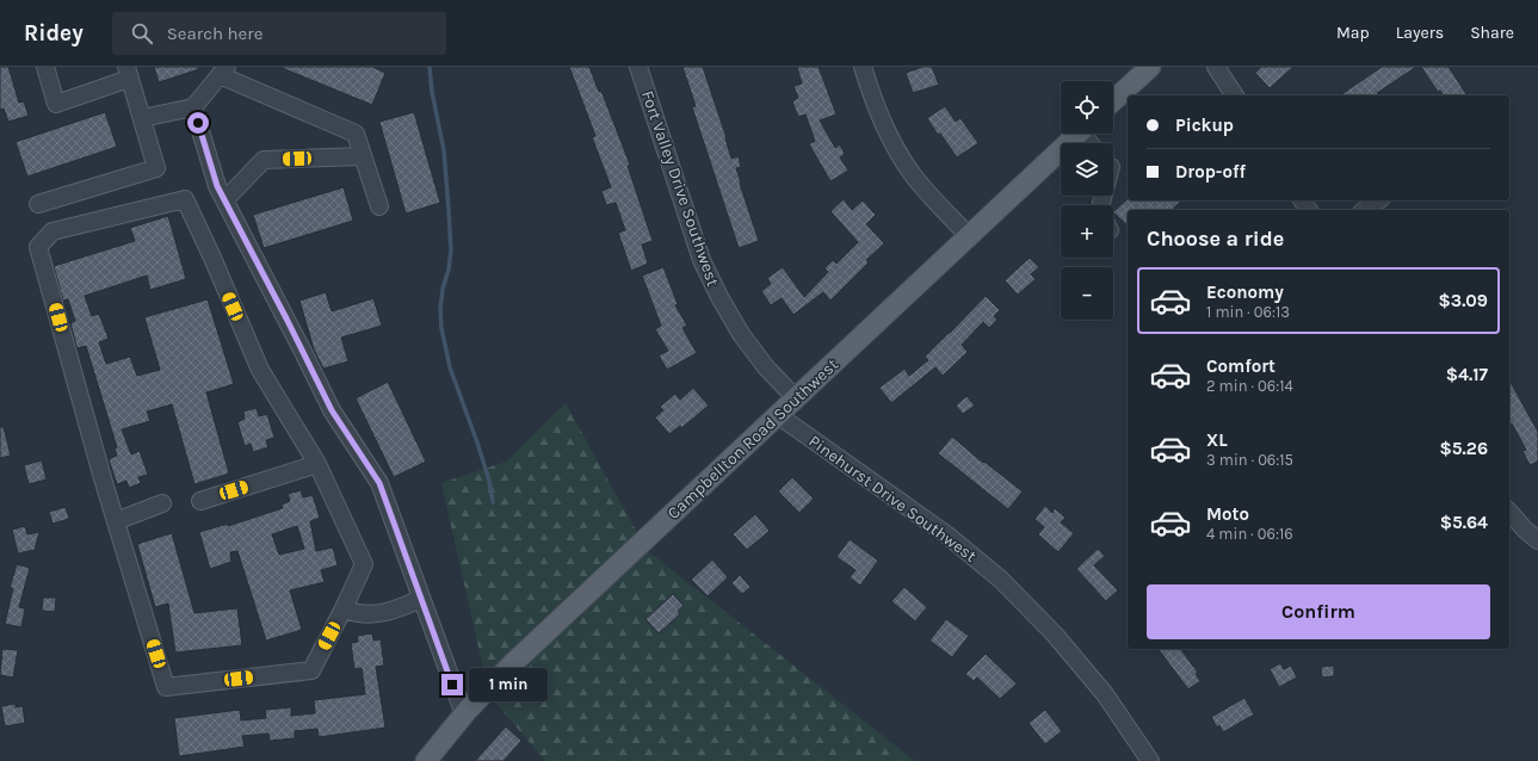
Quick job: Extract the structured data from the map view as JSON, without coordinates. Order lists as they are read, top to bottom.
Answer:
{
  "streets": {
    "main road": ["Campbellton Road Southwest"],
    "street": ["Fort Valley Drive Southwest", "Pinehurst Drive Southwest"]
  },
  "crossings": [
    ["Fort Valley Drive Southwest", "Campbellton Road Southwest"],
    ["Campbellton Road Southwest", "Pinehurst Drive Southwest"]
  ],
  "page": {
    "header": "Ridey",
    "search": "Search here",
    "nav": ["Map", "Layers", "Share"],
    "map_buttons": ["+", "−"],
    "banner": ["Pickup", "Drop-off"],
    "heading": "Choose a ride",
    "list": [
      {
        "name": "Economy",
        "note": "1 min · 06:13",
        "value": "$3.09"
      },
      {
        "name": "Comfort",
        "note": "2 min · 06:14",
        "value": "$4.17"
      },
      {
        "name": "XL",
        "note": "3 min · 06:15",
        "value": "$5.26"
      },
      {
        "name": "Moto",
        "note": "4 min · 06:16",
        "value": "$5.64"
      }
    ],
    "buttons": "Confirm",
    "bubble": "1 min"
  }
}
